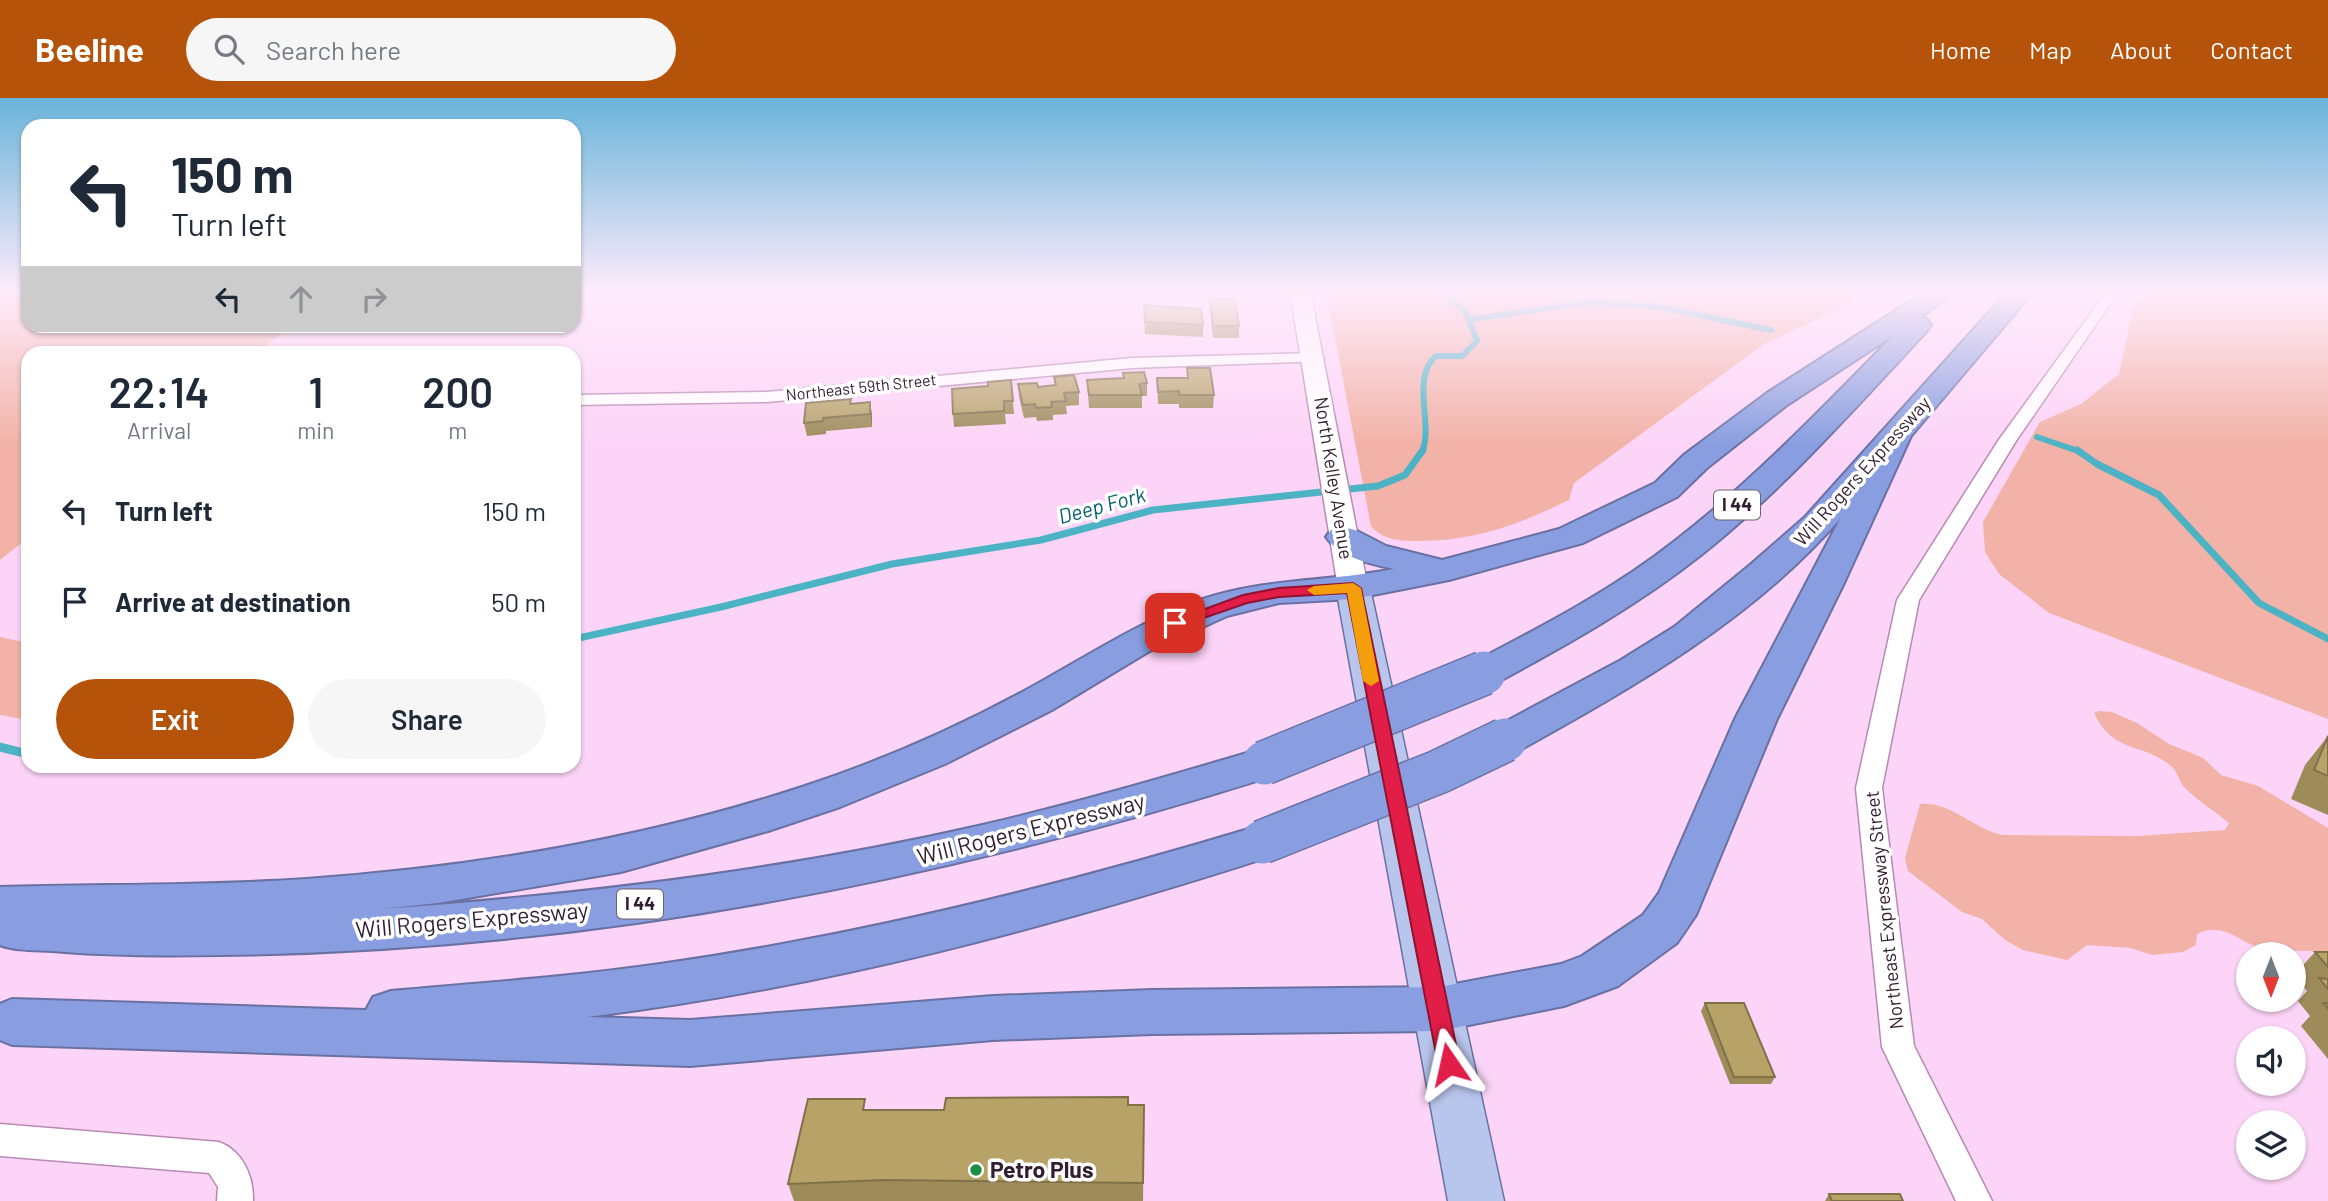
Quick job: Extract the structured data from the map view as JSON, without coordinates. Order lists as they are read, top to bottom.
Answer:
{
  "streets": {
    "highway": ["Will Rogers Expressway", "I 44"],
    "main road": ["North Kelley Avenue"],
    "street": ["Northeast 59th Street", "Northeast Expressway Street"]
  },
  "crossings": [
    ["Northeast 59th Street", "North Kelley Avenue"]
  ],
  "water": ["Deep Fork"],
  "places": ["Petro Plus"],
  "north": "bottom",
  "page": {
    "header": "Beeline",
    "search": "Search here",
    "nav": [
      "Home",
      "Map",
      "About",
      "Contact"
    ],
    "turn": ["150 m", "Turn left"],
    "eta": [
      "22:14",
      "Arrival",
      "1",
      "min",
      "200",
      "m"
    ],
    "list": [
      {
        "name": "Turn left",
        "value": "150 m"
      },
      {
        "name": "Arrive at destination",
        "value": "50 m"
      }
    ],
    "buttons": ["Exit", "Share"]
  }
}
